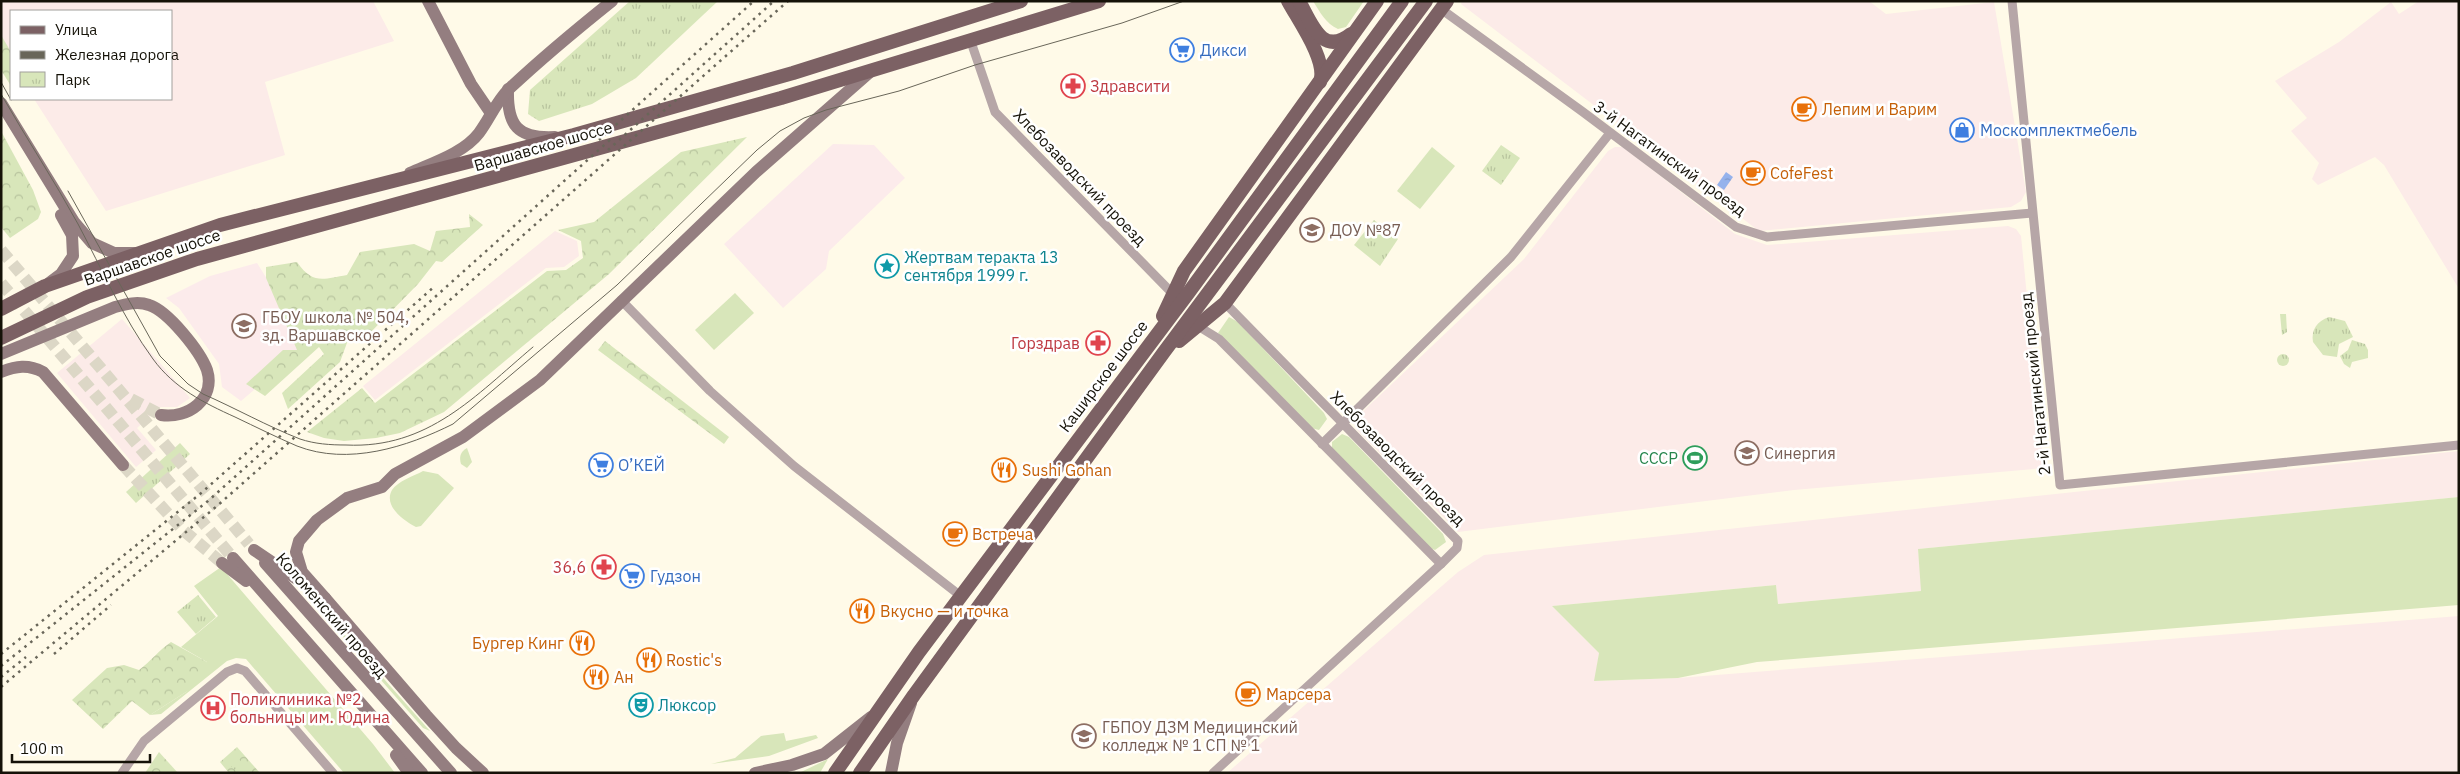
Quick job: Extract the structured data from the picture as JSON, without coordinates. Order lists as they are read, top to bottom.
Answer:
{
  "streets": {
    "main road": ["Варшавское шоссе", "Каширское шоссе", "Коломенский проезд"],
    "street": ["3-й Нагатинский проезд", "Хлебозаводский проезд", "2-й Нагатинский проезд"]
  },
  "crossings": [
    ["Варшавское шоссе", "Хлебозаводский проезд"],
    ["3-й Нагатинский проезд", "2-й Нагатинский проезд"]
  ],
  "places": {
    "supermarket": ["Дикси", "О’КЕЙ", "Гудзон"],
    "pharmacy": ["Здравсити", "Горздрав", "36,6"],
    "cafe": [
      "Лепим и Варим",
      "CofeFest",
      "Встреча",
      "Марсера"
    ],
    "shop": ["Москомплектмебель"],
    "school or university": [
      "ДОУ №87",
      "ГБОУ школа № 504, зд. Варшавское",
      "Синергия",
      "ГБПОУ ДЗМ Медицинский колледж № 1 СП № 1"
    ],
    "place": ["Жертвам теракта 13 сентября 1999 г."],
    "sports": ["СССР"],
    "restaurant": [
      "Sushi Gohan",
      "Вкусно — и точка",
      "Бургер Кинг",
      "Rostic's",
      "Ан"
    ],
    "theatre": ["Люксор"],
    "hospital": ["Поликлиника №2 больницы им. Юдина"]
  },
  "legend": ["Улица", "Железная дорога", "Парк"],
  "scale_bar": "100 m"
}
